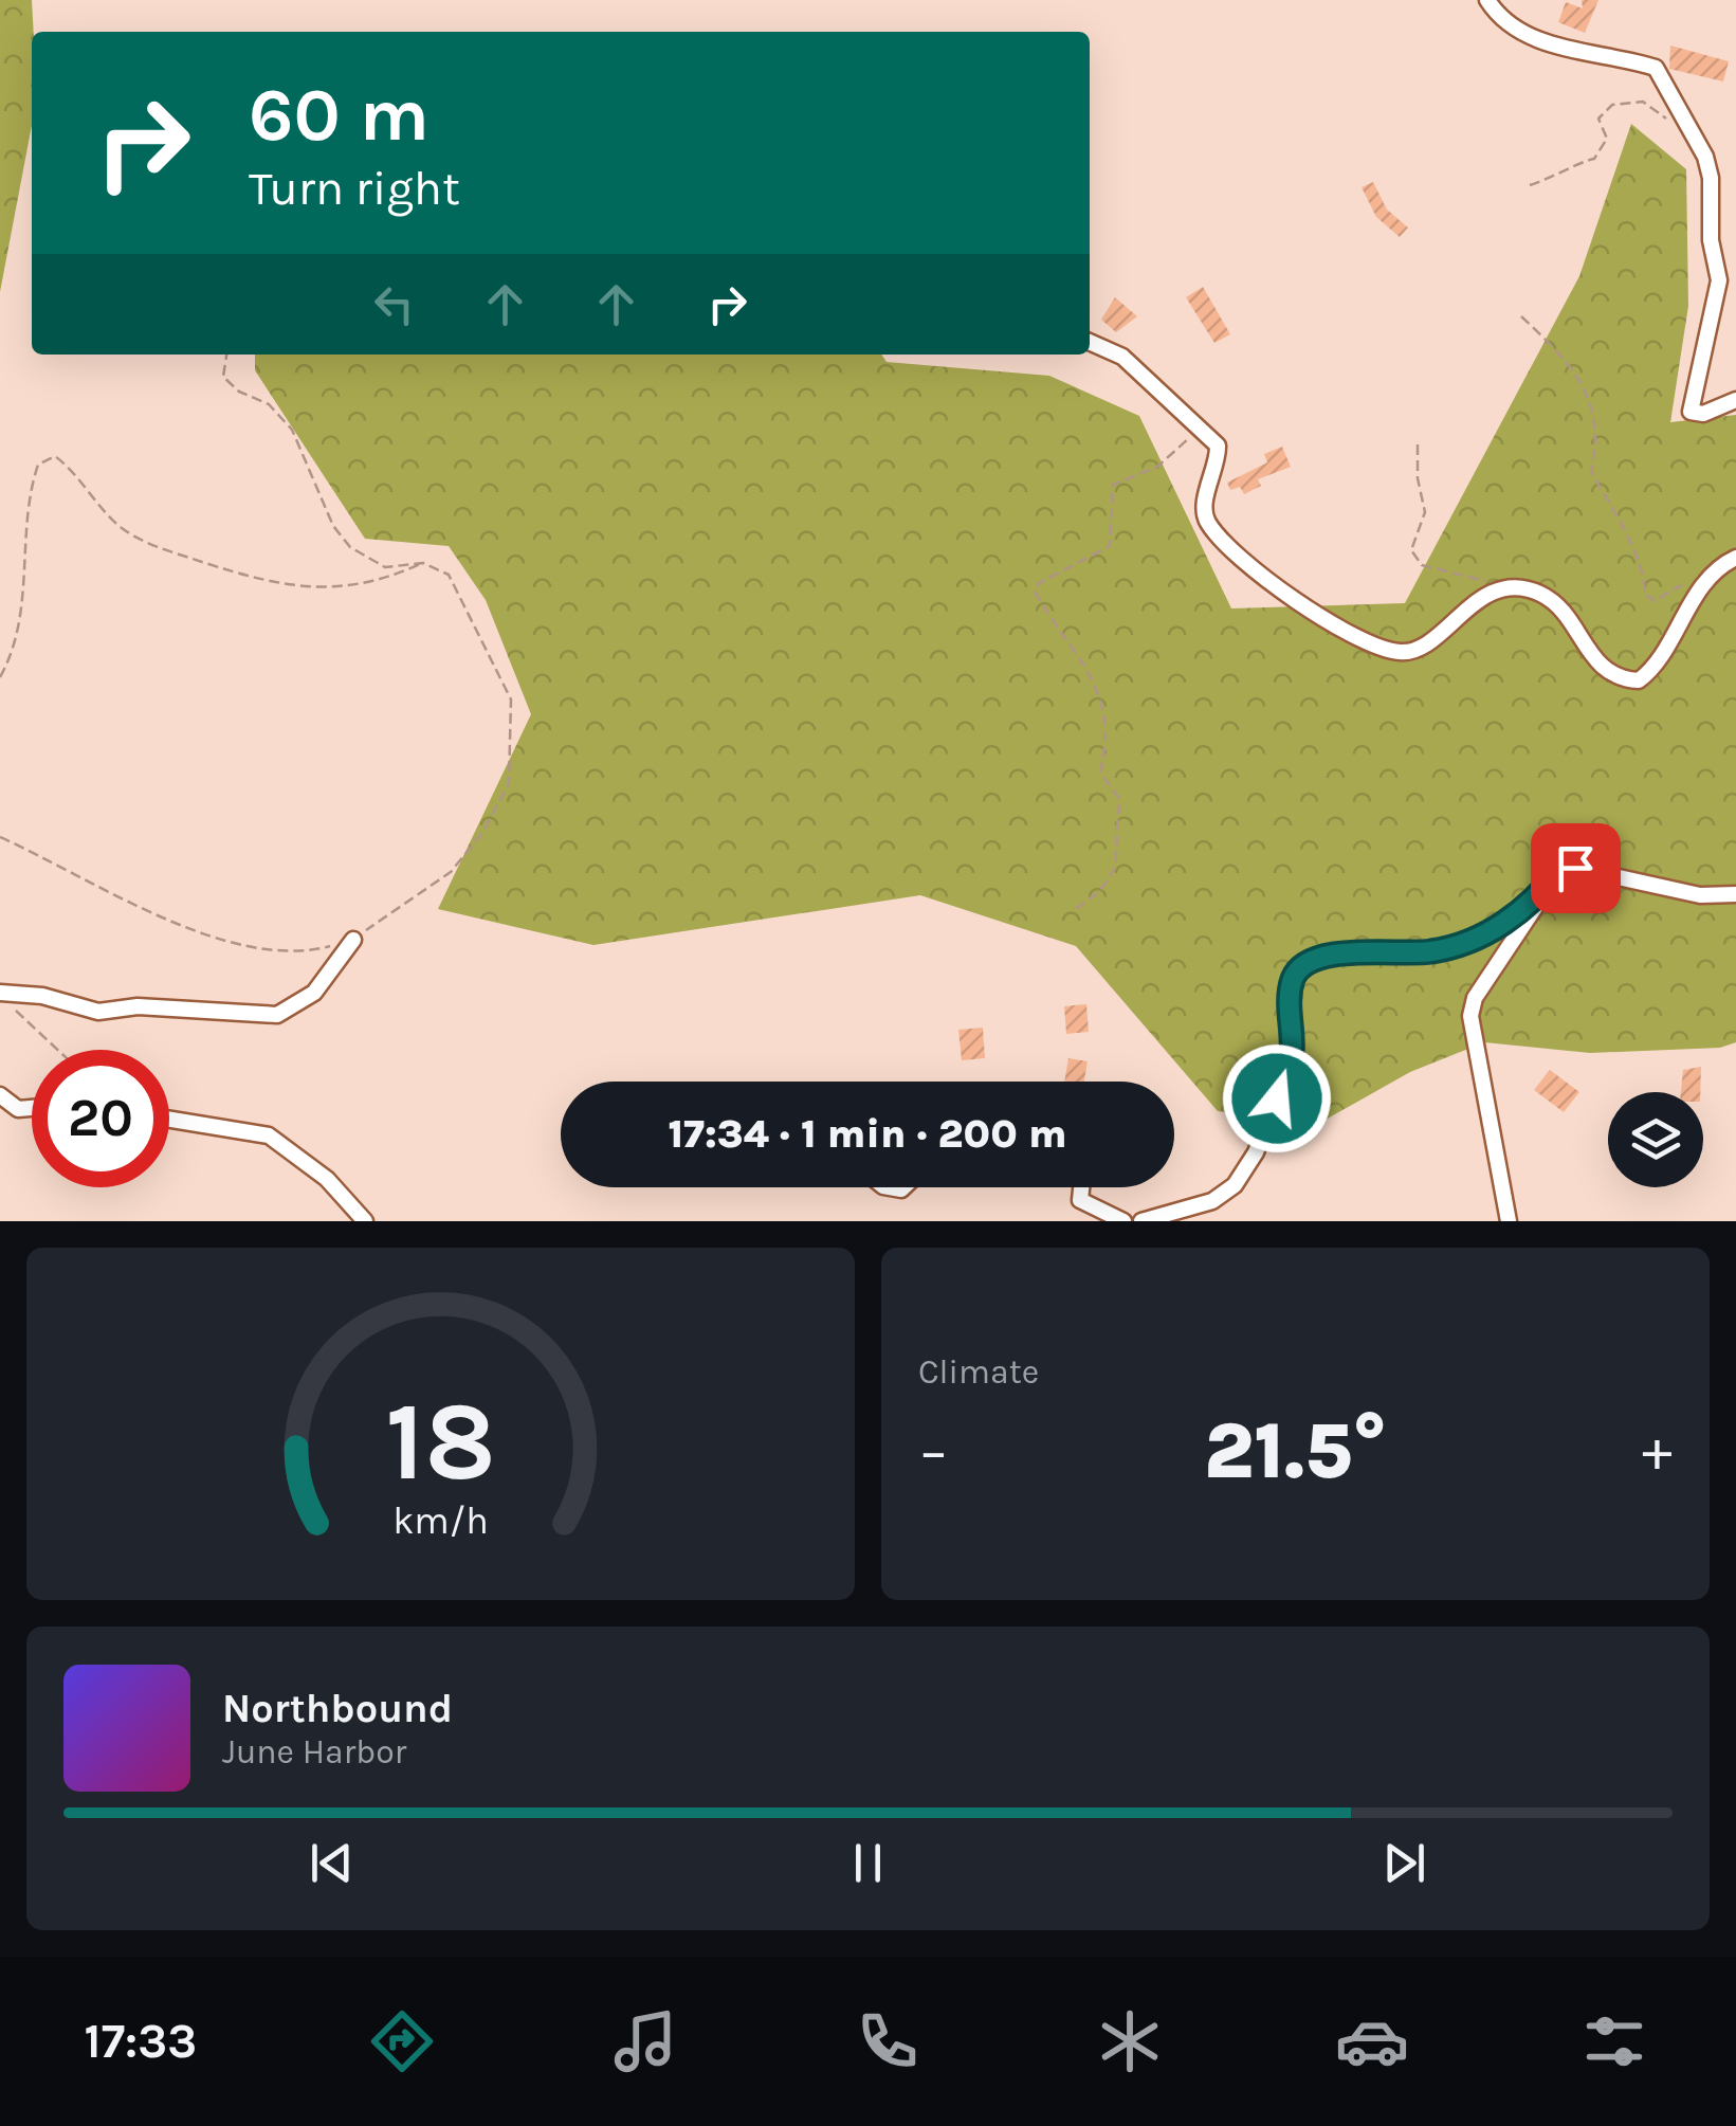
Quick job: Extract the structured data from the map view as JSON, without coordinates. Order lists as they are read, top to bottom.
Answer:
{
  "page": {
    "turn": ["60 m", "Turn right"],
    "limit": "20",
    "trip": "17:34 · 1 min · 200 m",
    "tile": "Climate",
    "heat": ["−", "21.5°", "+"],
    "song": ["Northbound", "June Harbor"],
    "tabs": "17:33",
    "gauge": ["18", "km/h"]
  }
}
